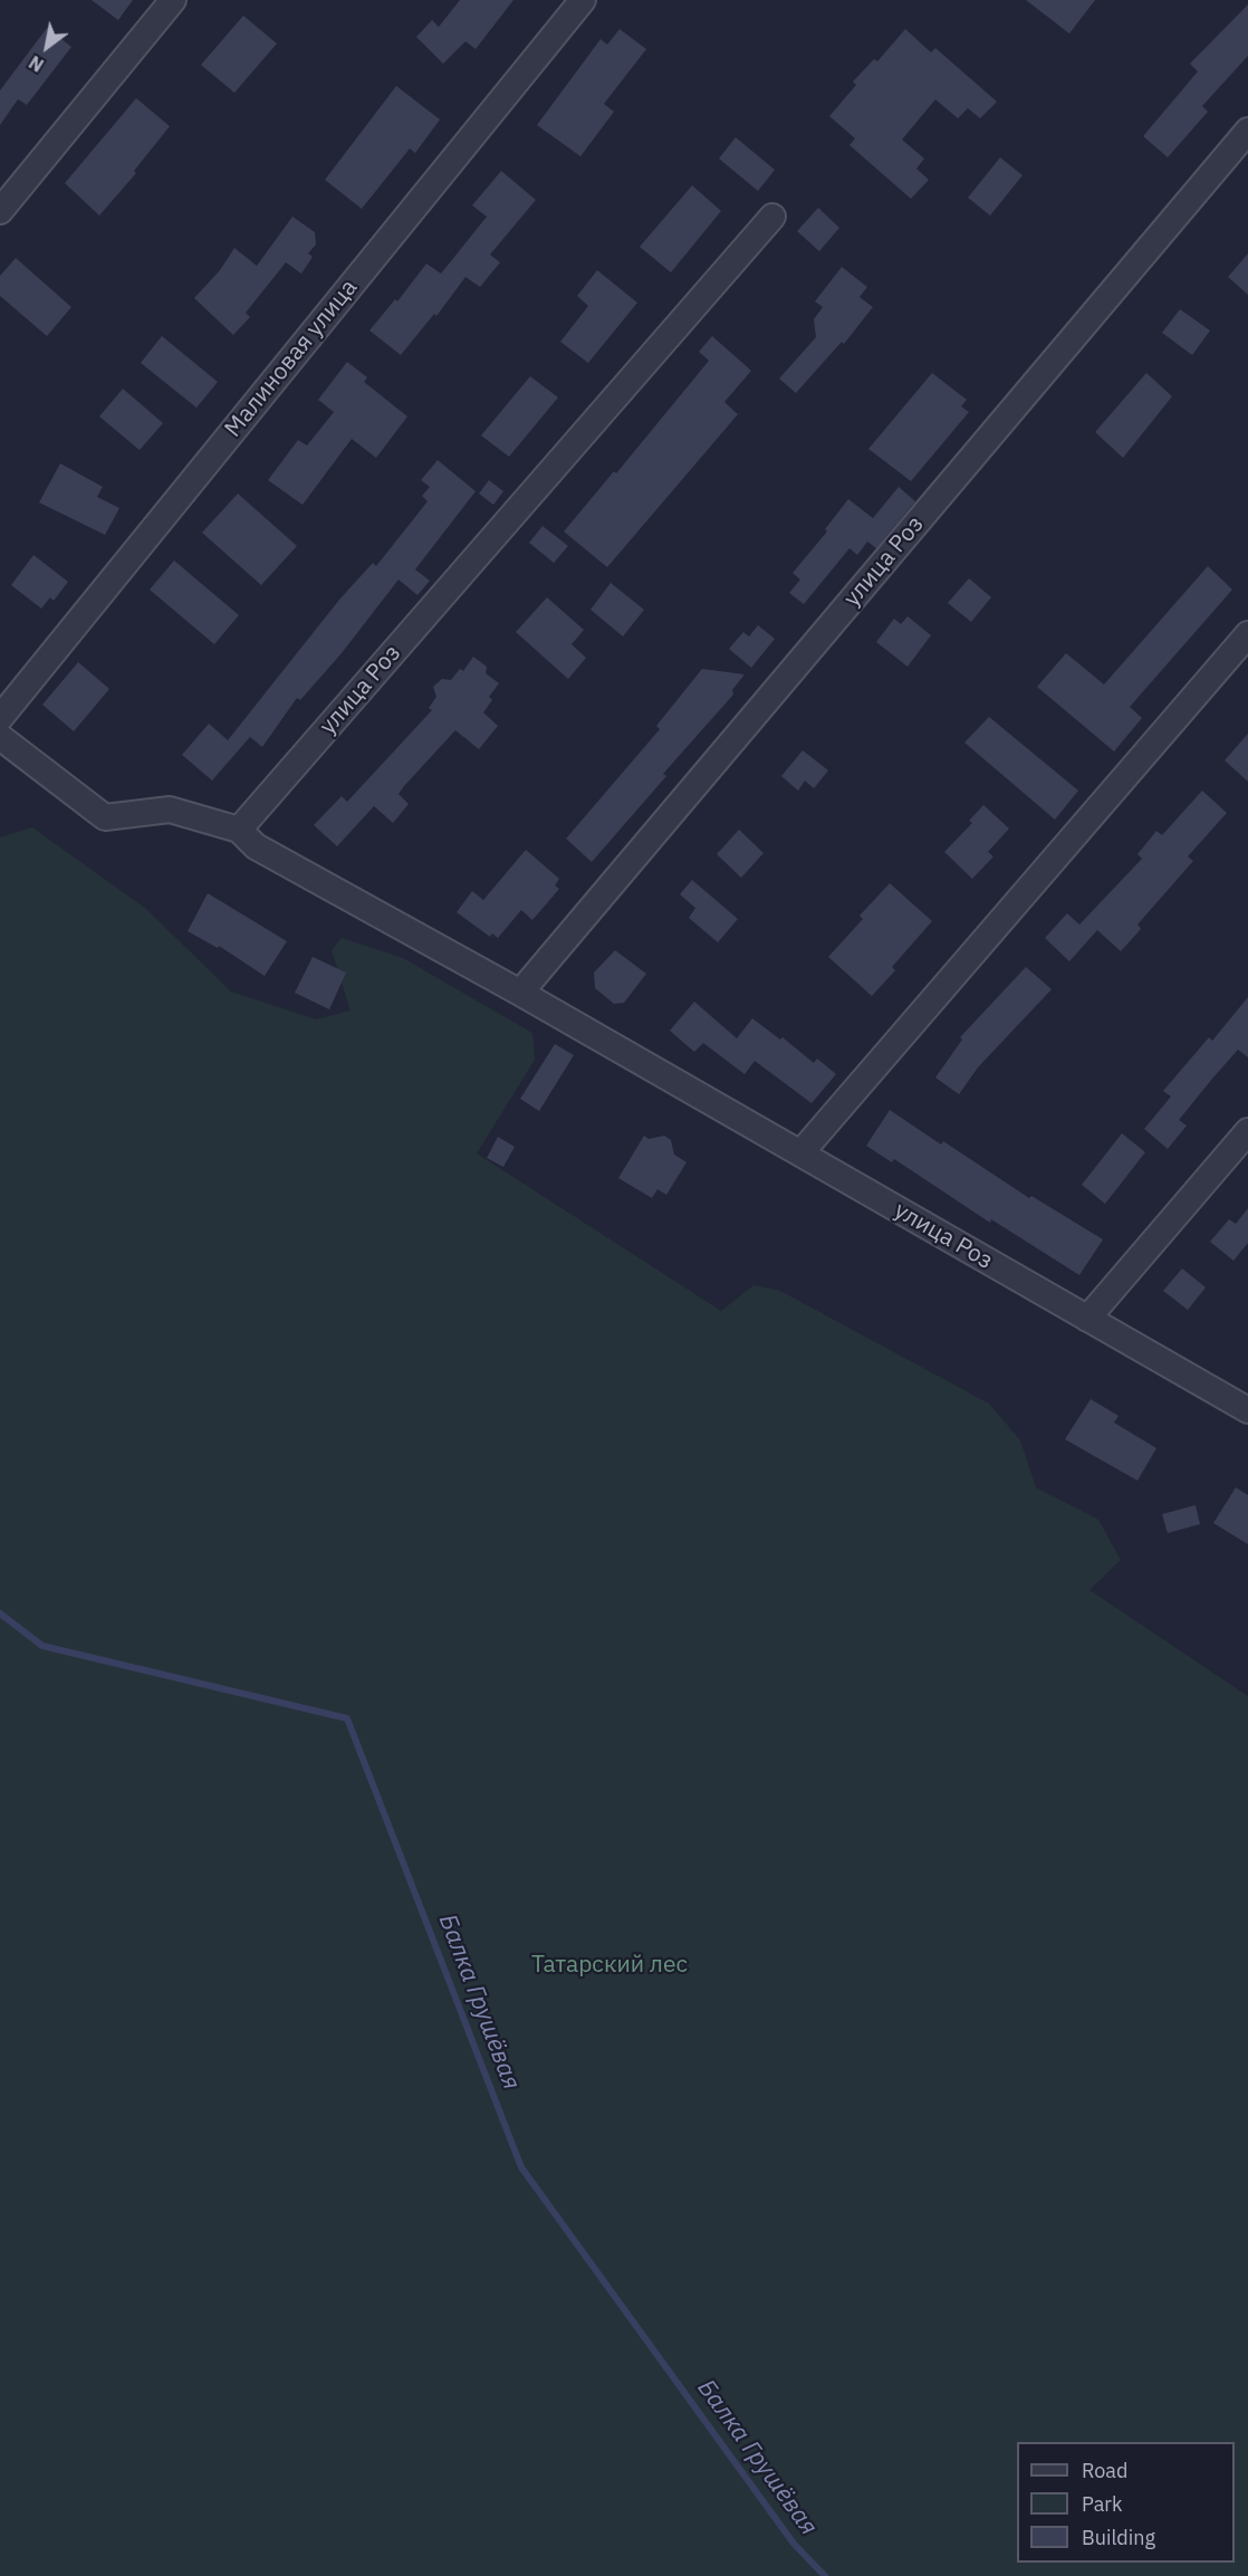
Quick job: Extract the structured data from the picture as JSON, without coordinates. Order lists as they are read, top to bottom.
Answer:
{
  "streets": {
    "street": ["Малиновая улица", "улица Роз"]
  },
  "water": ["Балка Грушёвая"],
  "parks": ["Татарский лес"],
  "legend": ["Road", "Park", "Building"],
  "north": "bottom left"
}
